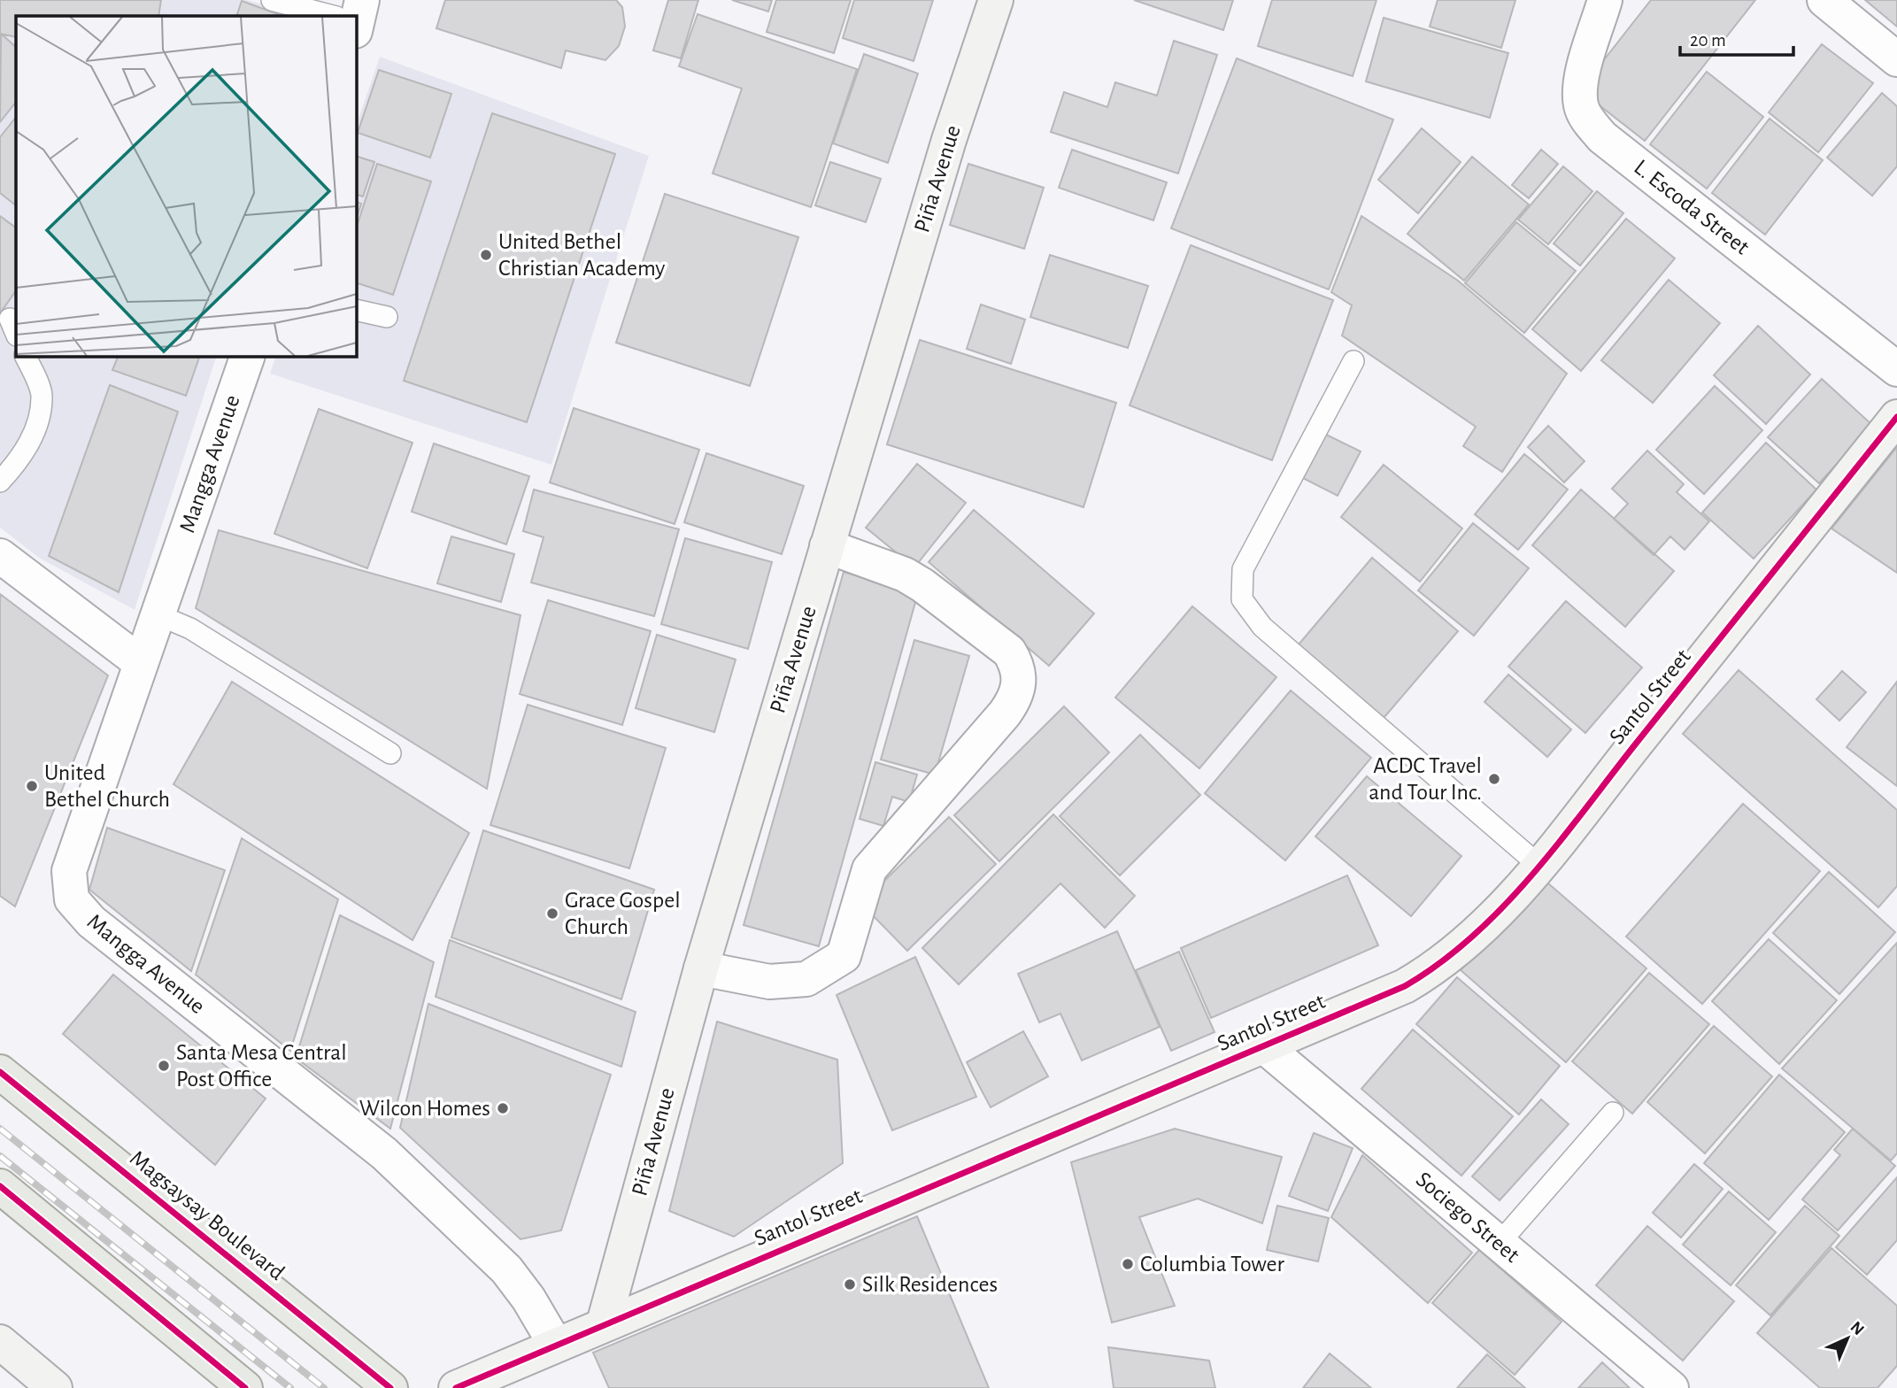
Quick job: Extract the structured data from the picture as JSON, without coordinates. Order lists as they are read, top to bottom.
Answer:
{
  "streets": {
    "main road": ["Magsaysay Boulevard"],
    "street": [
      "Piña Avenue",
      "L. Escoda Street",
      "Mangga Avenue",
      "Santol Street",
      "Sociego Street"
    ]
  },
  "crossings": [
    ["Piña Avenue", "Santol Street"],
    ["Mangga Avenue", "Santol Street"],
    ["Santol Street", "Sociego Street"]
  ],
  "places": [
    "United Bethel Christian Academy",
    "ACDC Travel and Tour Inc.",
    "United Bethel Church",
    "Grace Gospel Church",
    "Santa Mesa Central Post Office",
    "Wilcon Homes",
    "Columbia Tower",
    "Silk Residences"
  ],
  "scale_bar": "20 m",
  "north": "top right"
}
